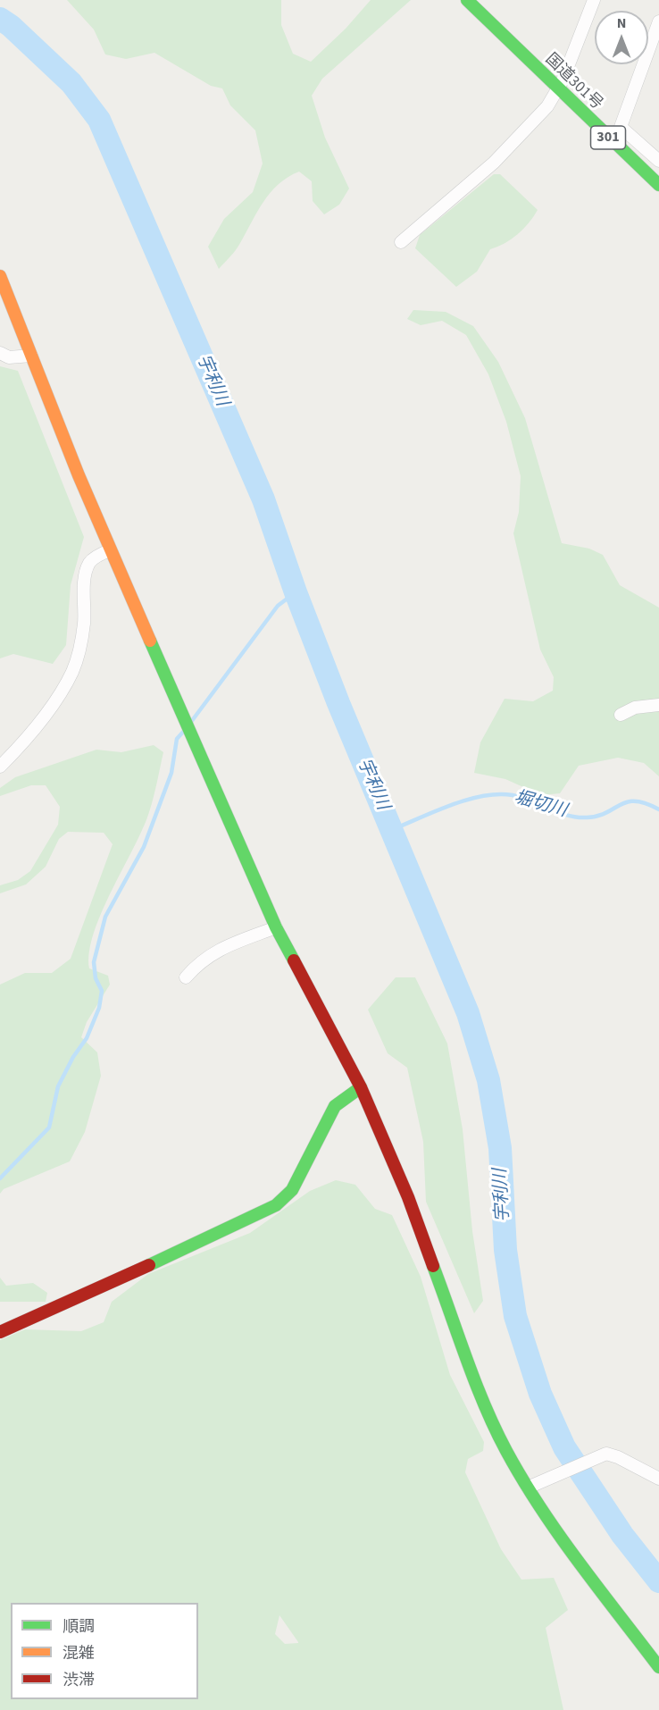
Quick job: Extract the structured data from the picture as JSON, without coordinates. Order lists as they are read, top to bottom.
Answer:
{
  "streets": {
    "main road": ["国道301号", "301"]
  },
  "water": ["宇利川", "堀切川"],
  "legend": ["順調", "混雑", "渋滞"],
  "north": "top"
}
